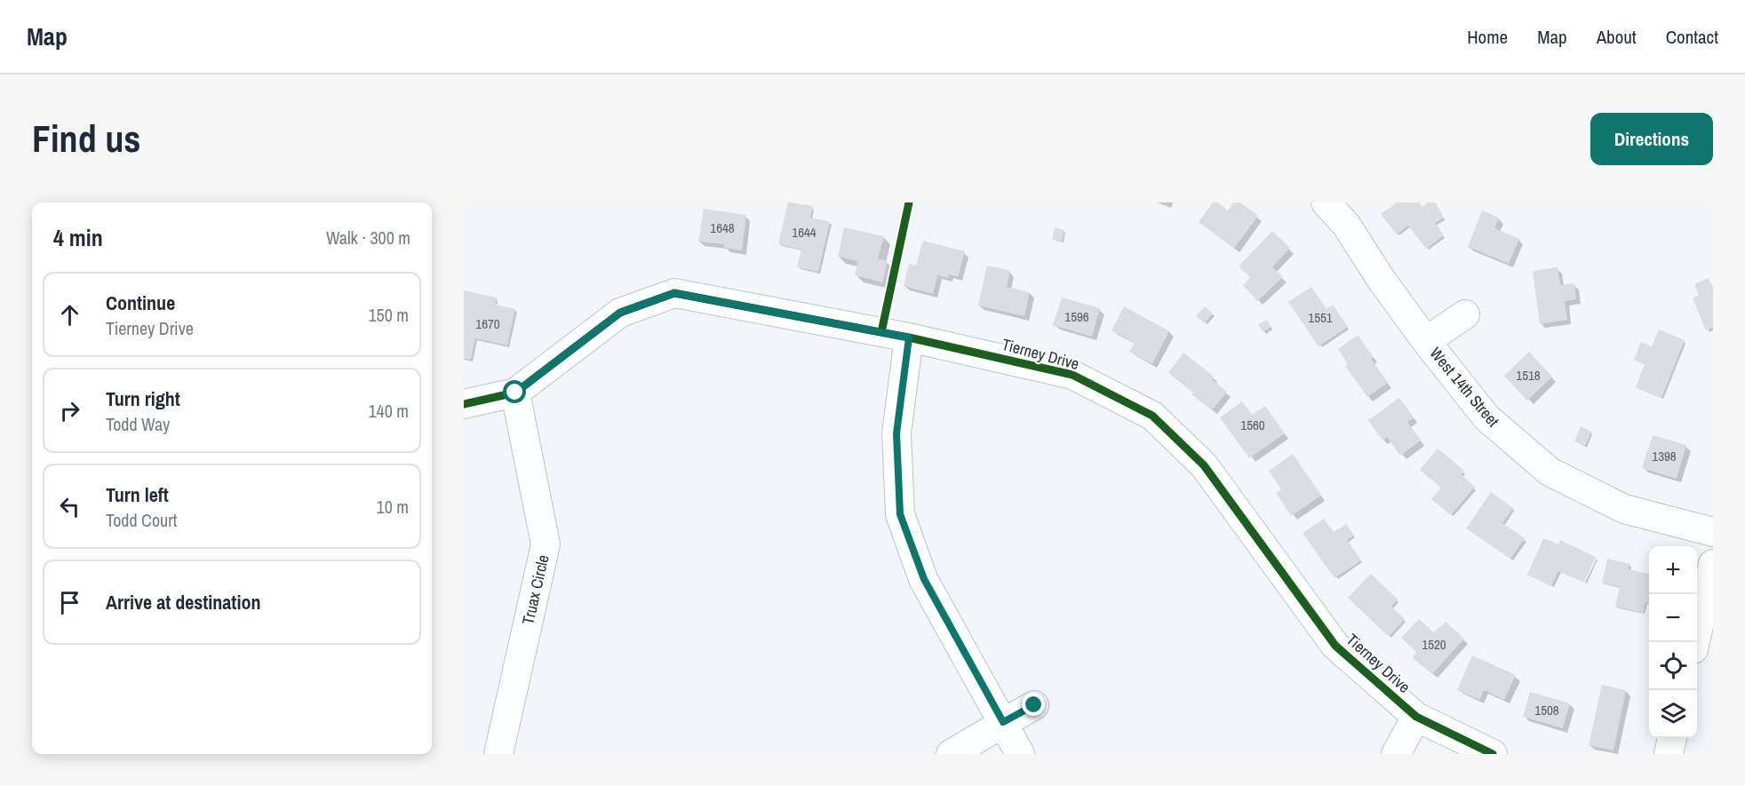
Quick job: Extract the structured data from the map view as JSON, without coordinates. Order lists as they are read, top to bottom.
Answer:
{
  "streets": {
    "street": ["Tierney Drive", "West 14th Street", "Truax Circle"]
  },
  "crossings": [
    ["Tierney Drive", "Truax Circle"]
  ],
  "house_numbers": [
    "1648",
    "1644",
    "1596",
    "1551",
    "1670",
    "1518",
    "1560",
    "1398",
    "1520",
    "1508"
  ],
  "page": {
    "header": "Map",
    "nav": [
      "Home",
      "Map",
      "About",
      "Contact"
    ],
    "buttons": "Directions",
    "title": "Find us",
    "heading": ["4 min", "Walk · 300 m"],
    "list": [
      ["Continue", "Tierney Drive", "150 m"],
      ["Turn right", "Todd Way", "140 m"],
      ["Turn left", "Todd Court", "10 m"],
      "Arrive at destination"
    ],
    "map_buttons": ["+", "−"]
  }
}
